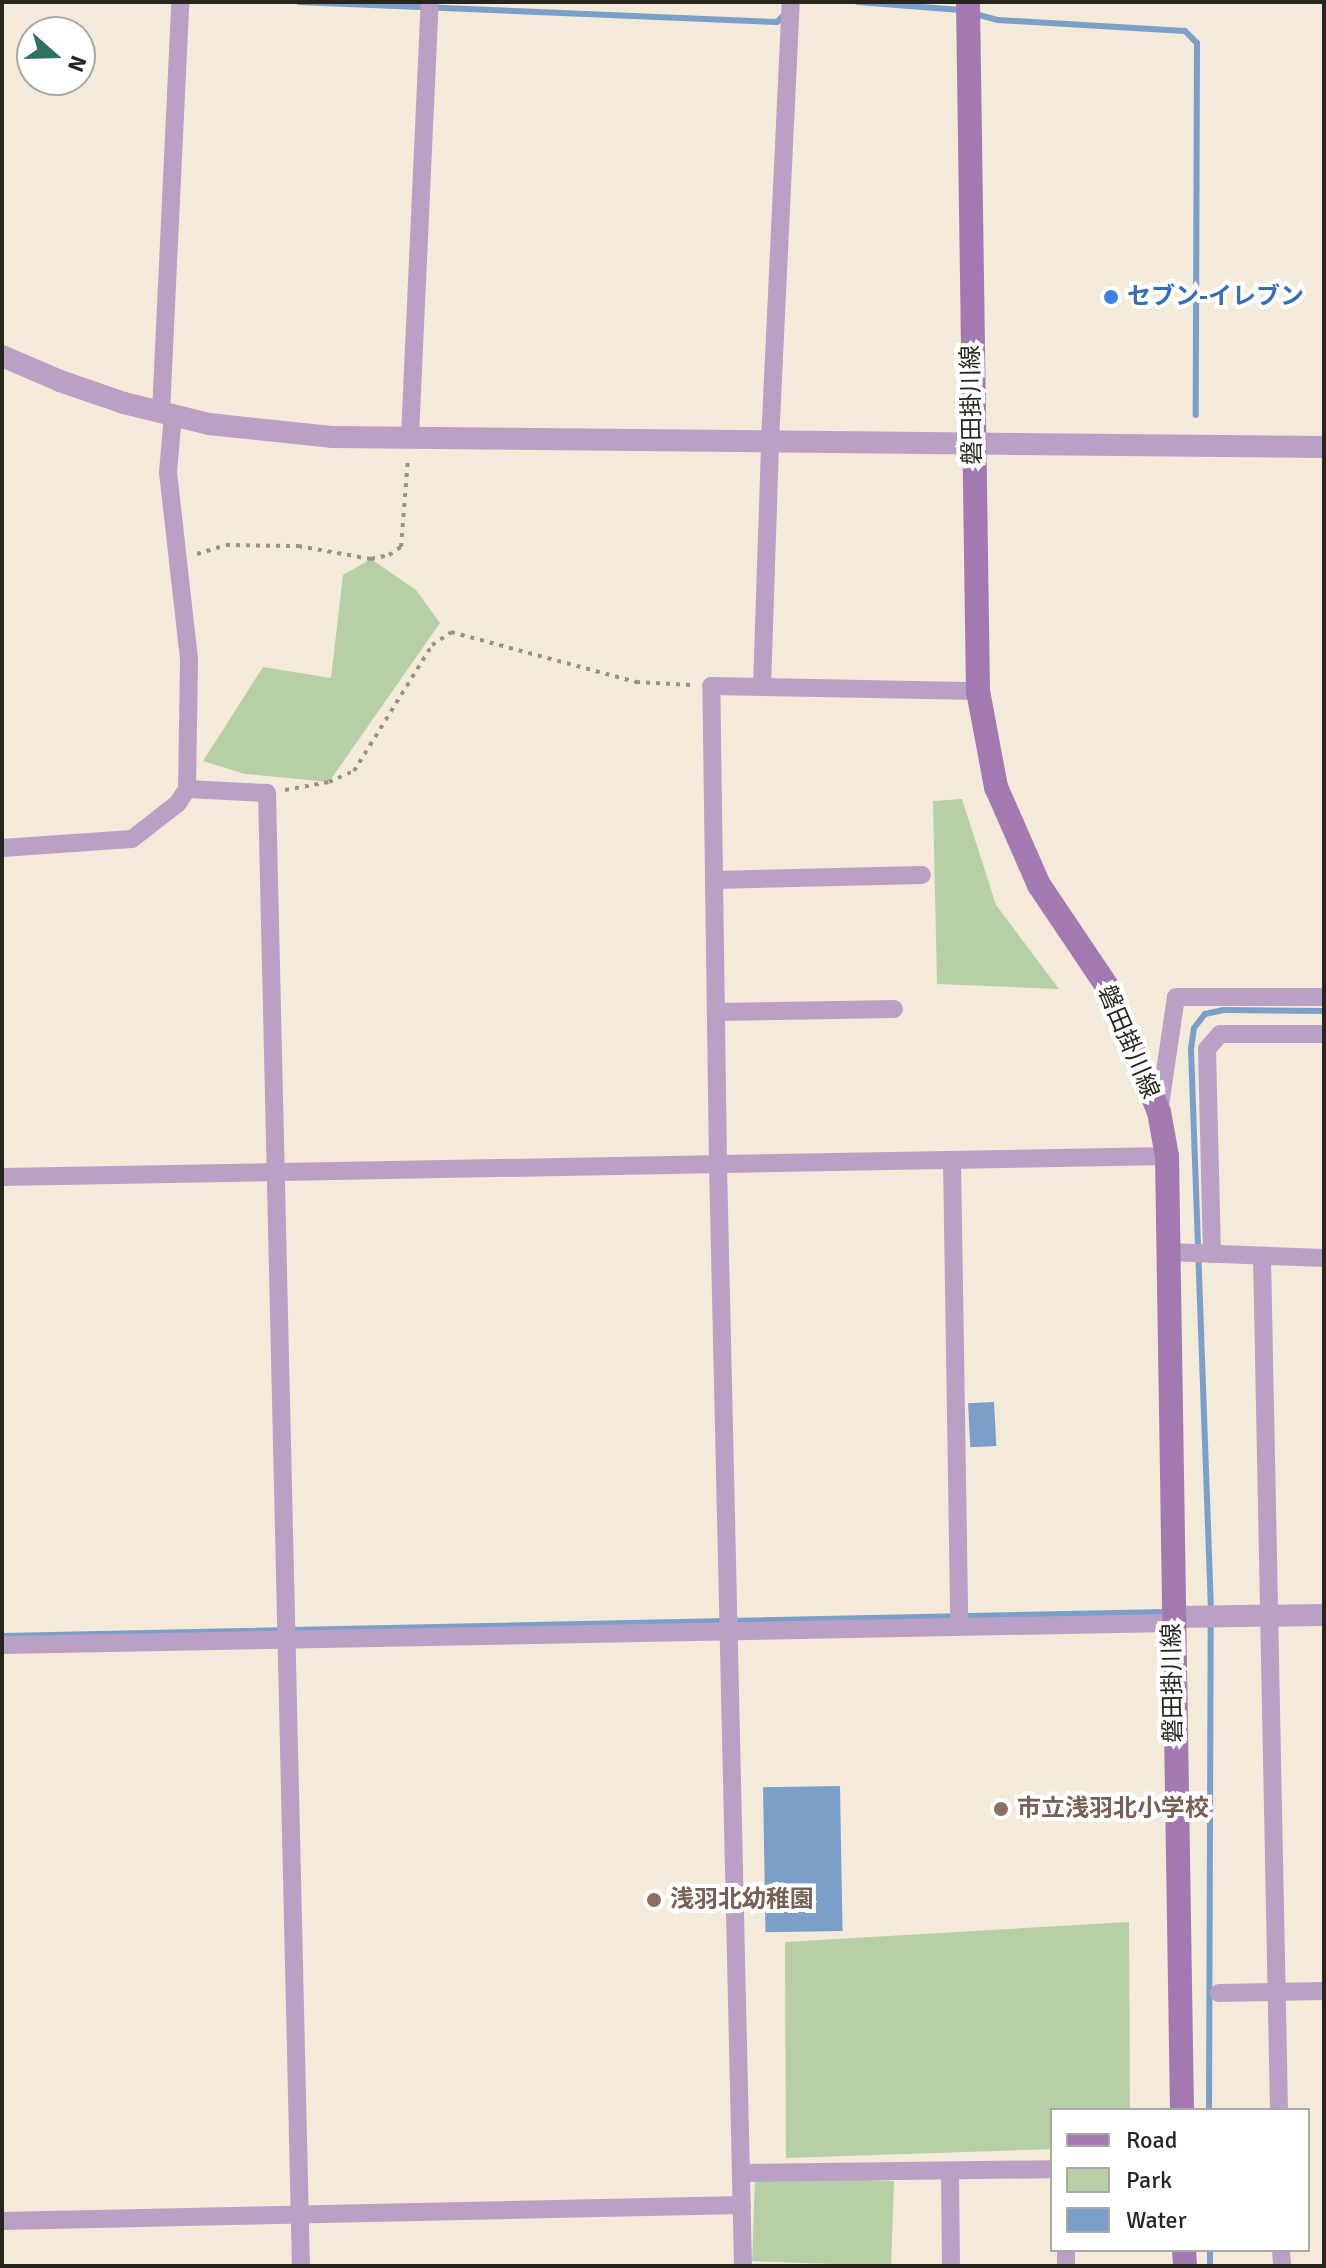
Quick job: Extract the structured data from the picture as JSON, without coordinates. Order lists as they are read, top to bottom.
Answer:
{
  "streets": {
    "main road": ["磐田掛川線"]
  },
  "places": ["セブン-イレブン", "市立浅羽北小学校", "浅羽北幼稚園"],
  "legend": ["Road", "Park", "Water"],
  "north": "right"
}
